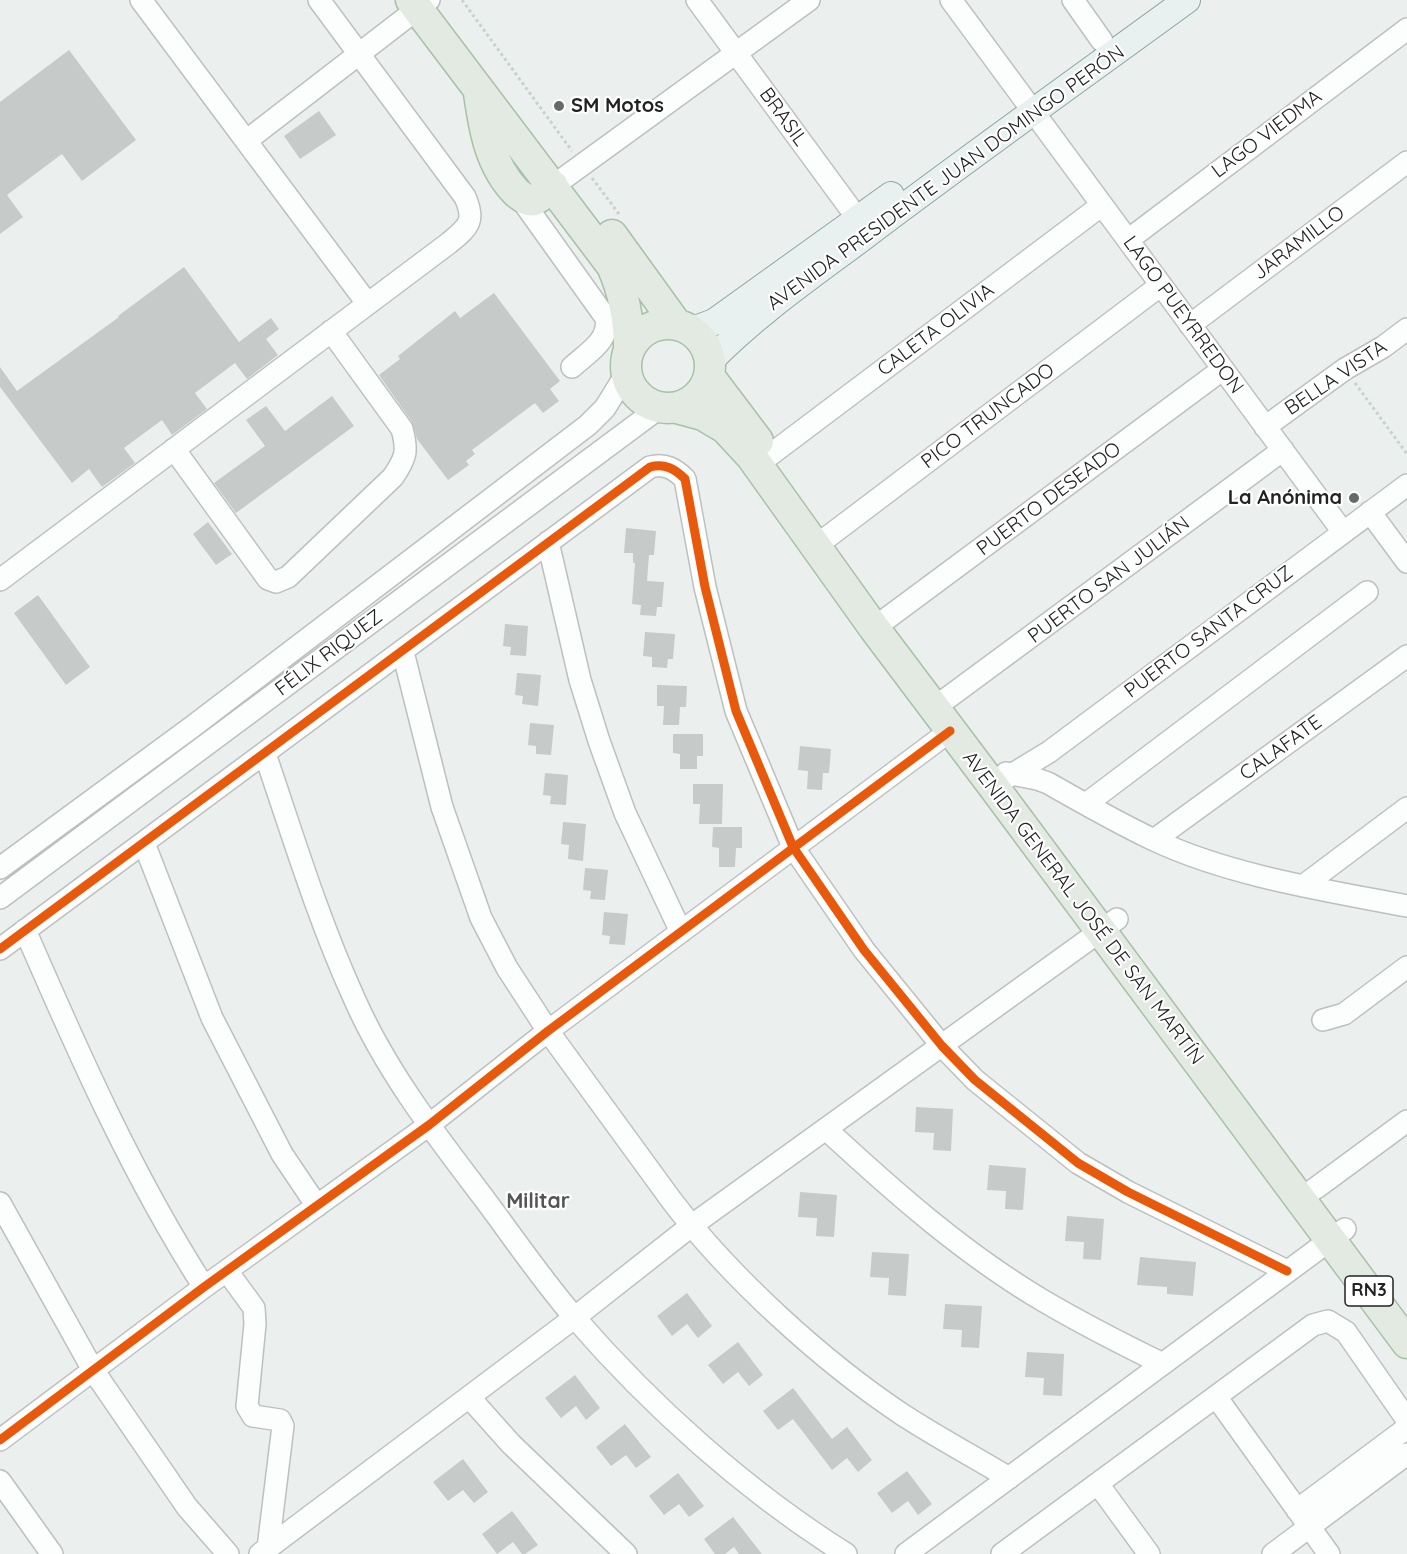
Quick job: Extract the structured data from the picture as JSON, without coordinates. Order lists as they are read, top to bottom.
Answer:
{
  "streets": {
    "highway": ["AVENIDA GENERAL JOSÉ DE SAN MARTÍN", "RN3"],
    "main road": ["AVENIDA PRESIDENTE JUAN DOMINGO PERÓN"],
    "street": [
      "BRASIL",
      "LAGO VIEDMA",
      "JARAMILLO",
      "LAGO PUEYRREDON",
      "CALETA OLIVIA",
      "BELLA VISTA",
      "PICO TRUNCADO",
      "PUERTO DESEADO",
      "PUERTO SAN JULIÁN",
      "PUERTO SANTA CRUZ",
      "FÉLIX RIQUEZ",
      "CALAFATE"
    ]
  },
  "crossings": [
    ["BRASIL", "AVENIDA PRESIDENTE JUAN DOMINGO PERÓN"],
    ["LAGO VIEDMA", "LAGO PUEYRREDON"],
    ["AVENIDA PRESIDENTE JUAN DOMINGO PERÓN", "LAGO PUEYRREDON"],
    ["AVENIDA PRESIDENTE JUAN DOMINGO PERÓN", "FÉLIX RIQUEZ"],
    ["AVENIDA PRESIDENTE JUAN DOMINGO PERÓN", "AVENIDA GENERAL JOSÉ DE SAN MARTÍN"],
    ["JARAMILLO", "LAGO PUEYRREDON"],
    ["LAGO PUEYRREDON", "CALETA OLIVIA"],
    ["LAGO PUEYRREDON", "BELLA VISTA"],
    ["LAGO PUEYRREDON", "PICO TRUNCADO"],
    ["LAGO PUEYRREDON", "PUERTO DESEADO"],
    ["LAGO PUEYRREDON", "PUERTO SAN JULIÁN"],
    ["LAGO PUEYRREDON", "PUERTO SANTA CRUZ"],
    ["CALETA OLIVIA", "AVENIDA GENERAL JOSÉ DE SAN MARTÍN"],
    ["PICO TRUNCADO", "AVENIDA GENERAL JOSÉ DE SAN MARTÍN"],
    ["PUERTO DESEADO", "AVENIDA GENERAL JOSÉ DE SAN MARTÍN"],
    ["PUERTO SAN JULIÁN", "AVENIDA GENERAL JOSÉ DE SAN MARTÍN"],
    ["PUERTO SANTA CRUZ", "AVENIDA GENERAL JOSÉ DE SAN MARTÍN"],
    ["FÉLIX RIQUEZ", "AVENIDA GENERAL JOSÉ DE SAN MARTÍN"]
  ],
  "districts": ["Militar"],
  "places": ["SM Motos", "La Anónima"]
}
